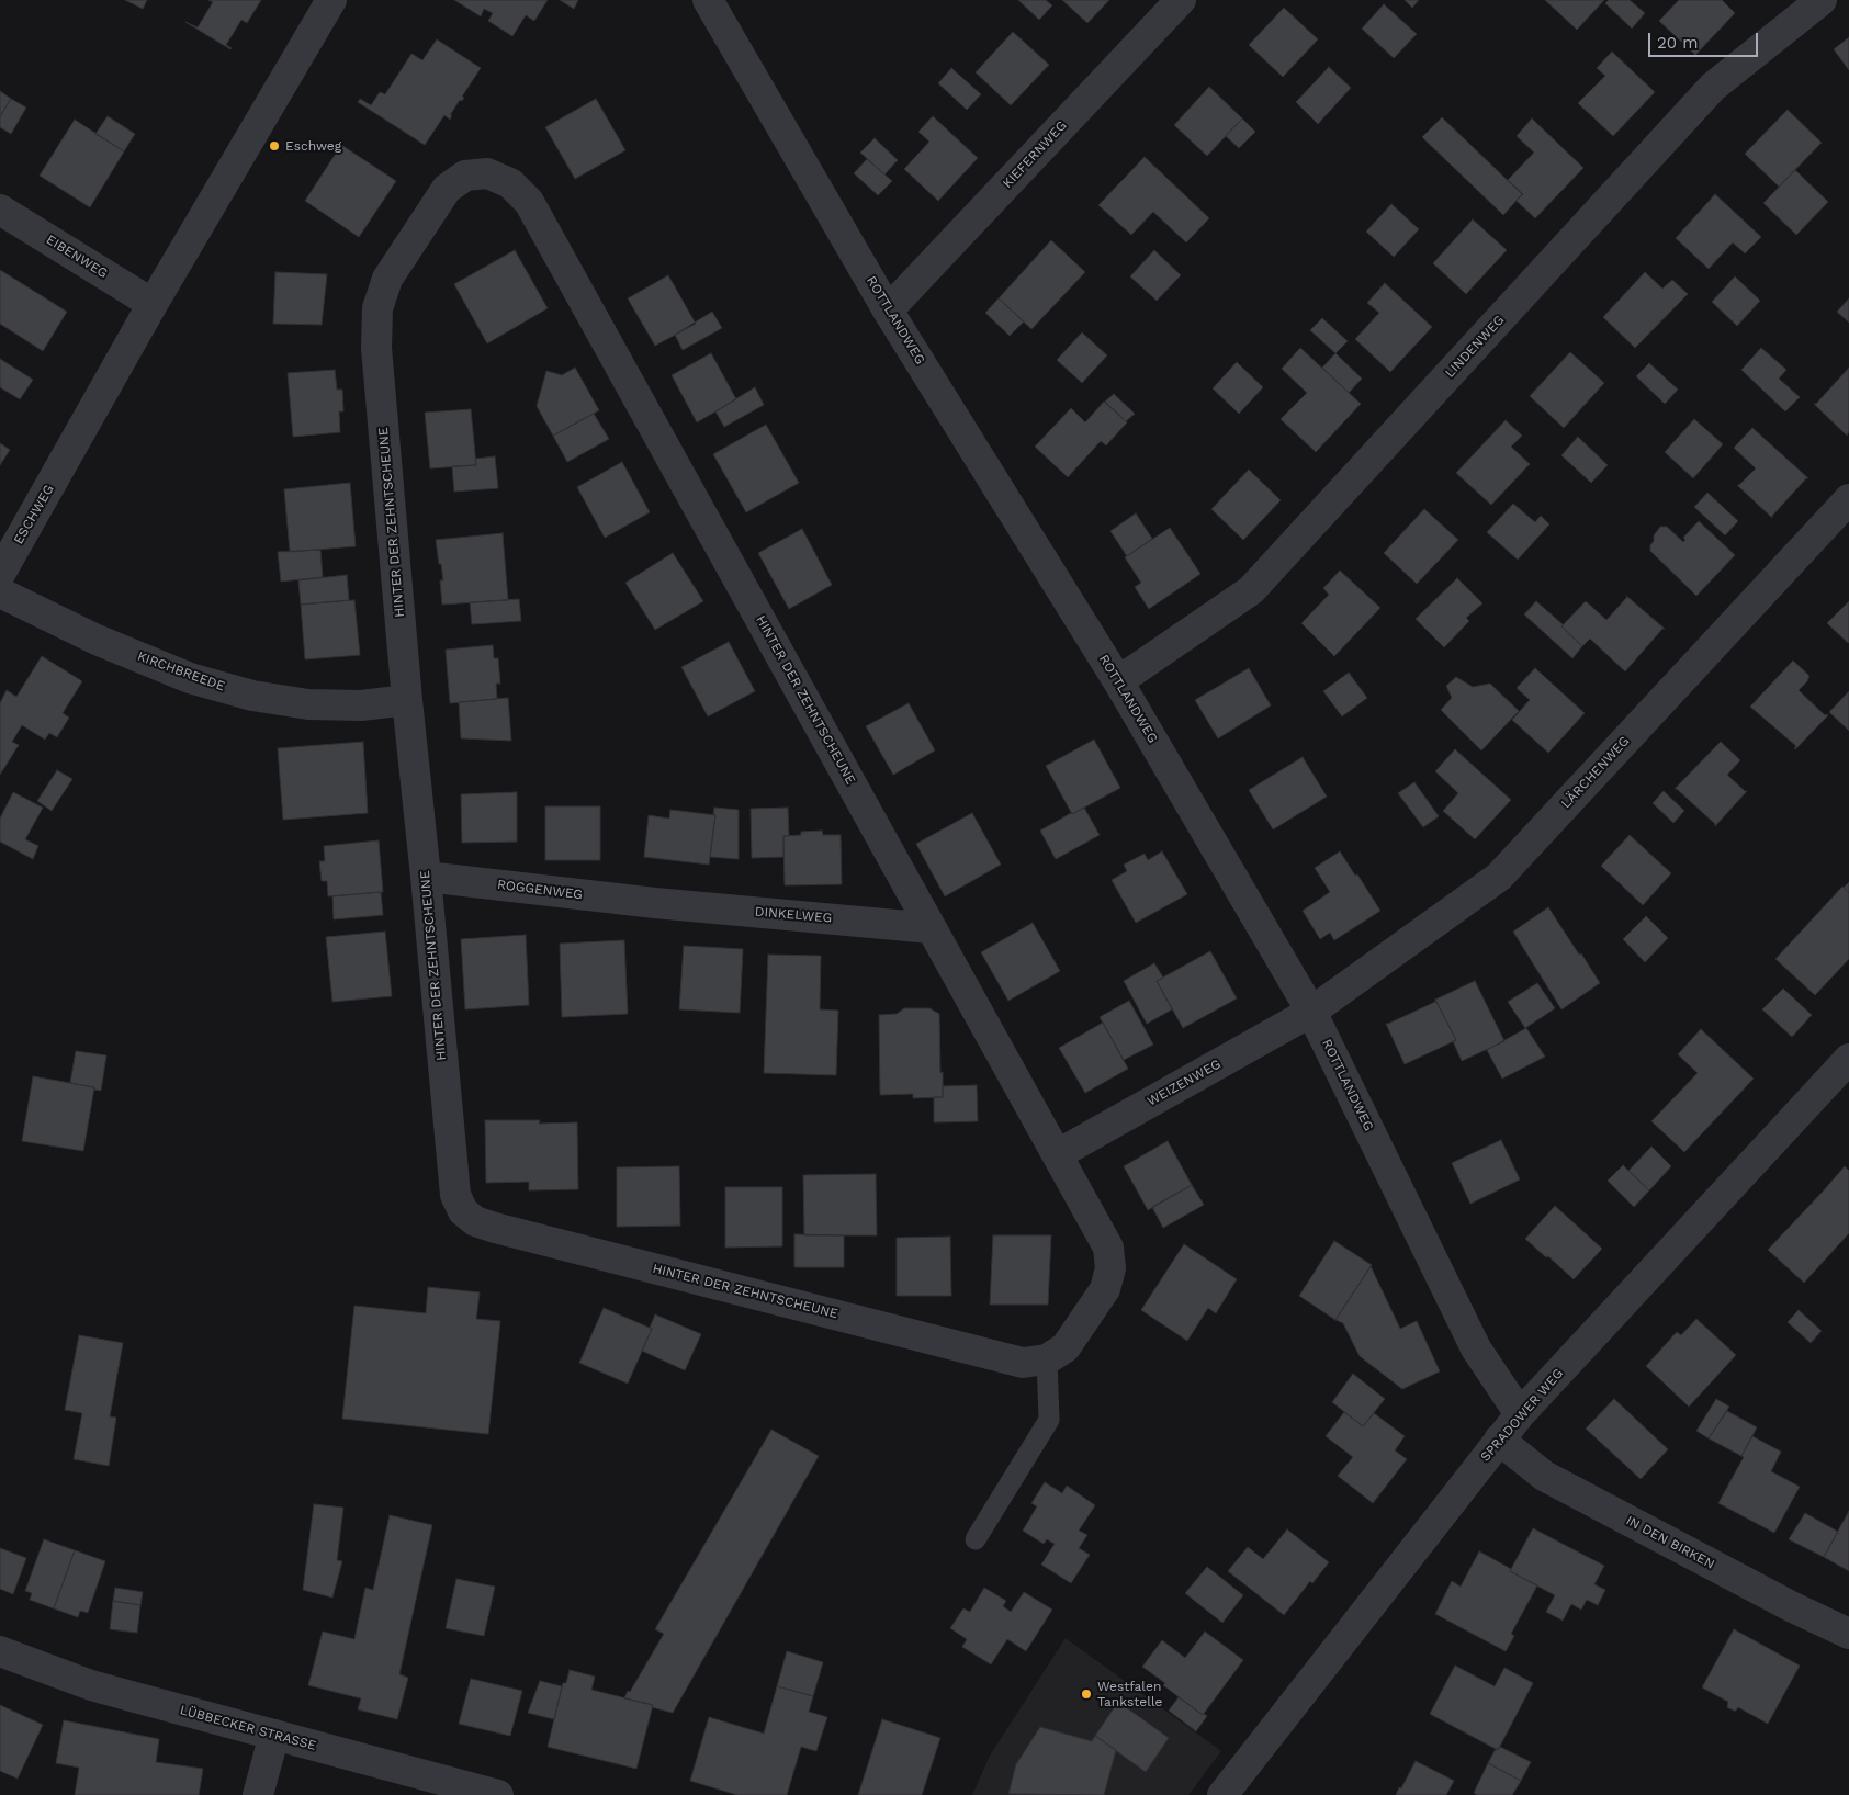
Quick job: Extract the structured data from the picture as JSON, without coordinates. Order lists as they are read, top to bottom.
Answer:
{
  "streets": {
    "street": [
      "KIEFERNWEG",
      "EIBENWEG",
      "ROTTLANDWEG",
      "LINDENWEG",
      "ESCHWEG",
      "HINTER DER ZEHNTSCHEUNE",
      "KIRCHBREEDE",
      "LÄRCHENWEG",
      "ROGGENWEG",
      "DINKELWEG",
      "WEIZENWEG",
      "SPRADOWER WEG",
      "IN DEN BIRKEN",
      "LÜBBECKER STRASSE"
    ]
  },
  "crossings": [
    ["KIEFERNWEG", "ROTTLANDWEG"],
    ["EIBENWEG", "ESCHWEG"],
    ["ROTTLANDWEG", "LINDENWEG"],
    ["ROTTLANDWEG", "LÄRCHENWEG"],
    ["ROTTLANDWEG", "WEIZENWEG"],
    ["ROTTLANDWEG", "SPRADOWER WEG"],
    ["HINTER DER ZEHNTSCHEUNE", "KIRCHBREEDE"],
    ["HINTER DER ZEHNTSCHEUNE", "ROGGENWEG"],
    ["HINTER DER ZEHNTSCHEUNE", "DINKELWEG"],
    ["HINTER DER ZEHNTSCHEUNE", "WEIZENWEG"],
    ["LÄRCHENWEG", "WEIZENWEG"],
    ["ROGGENWEG", "DINKELWEG"],
    ["SPRADOWER WEG", "IN DEN BIRKEN"]
  ],
  "places": ["Eschweg", "Westfalen Tankstelle"],
  "scale_bar": "20 m"
}
